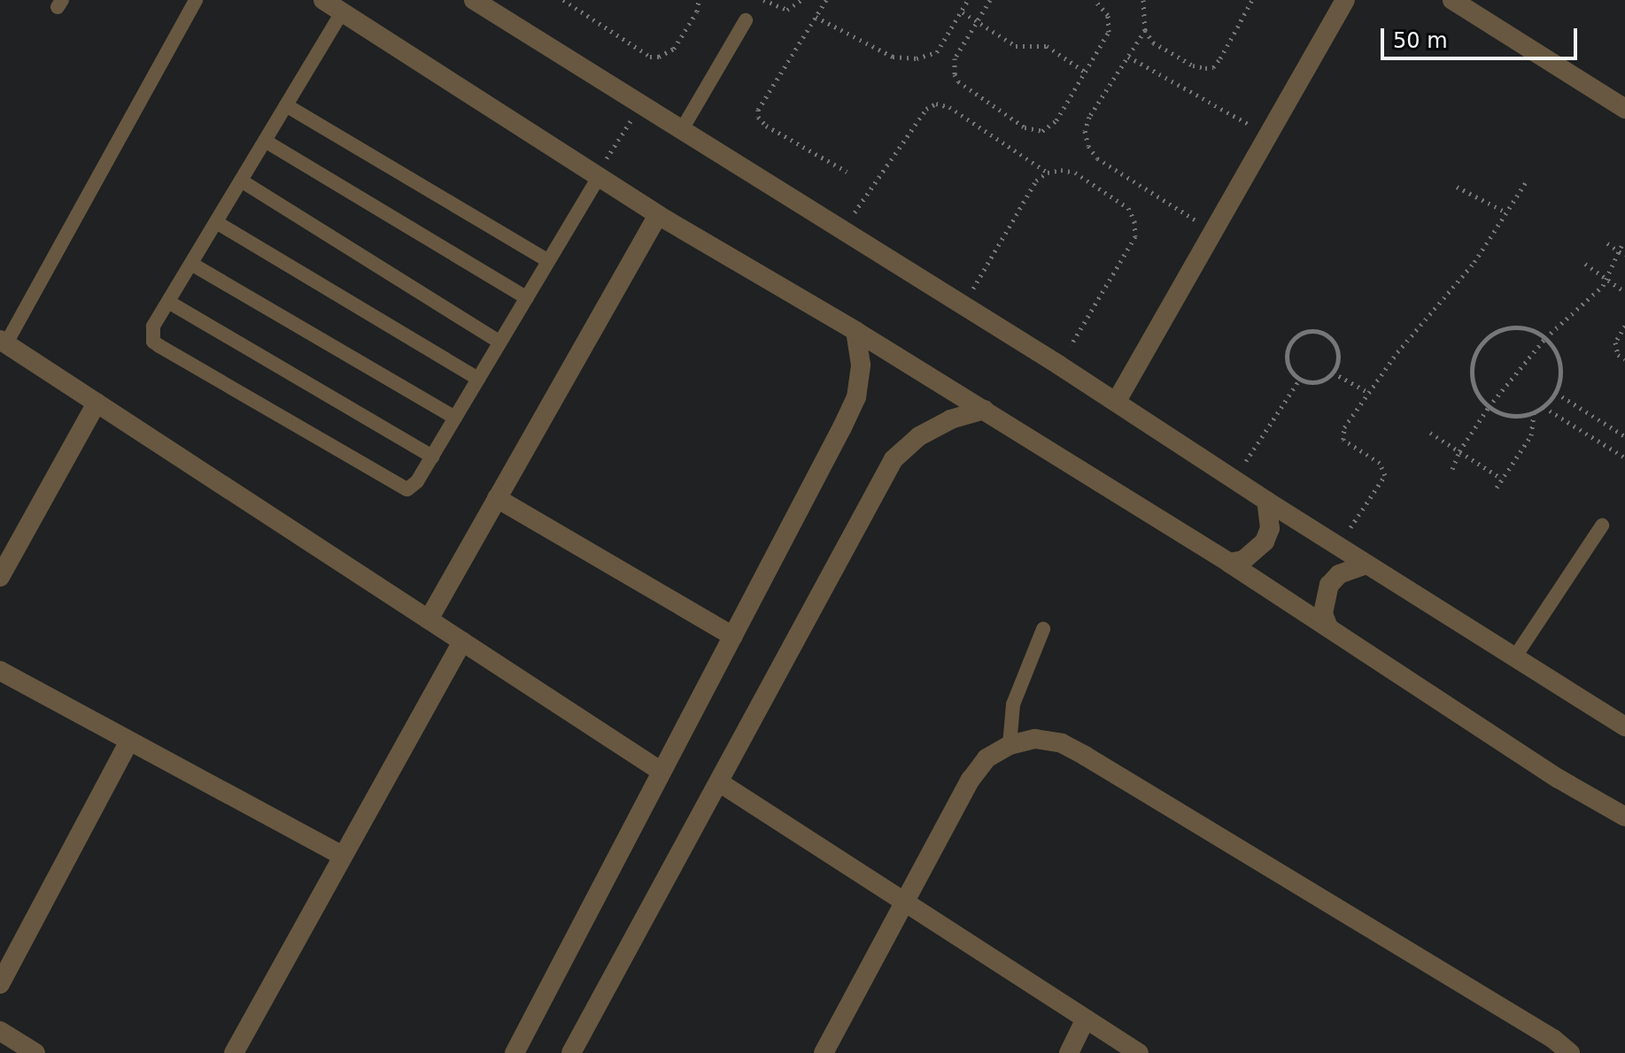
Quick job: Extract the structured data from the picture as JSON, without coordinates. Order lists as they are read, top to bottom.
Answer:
{
  "scale_bar": "50 m"
}
